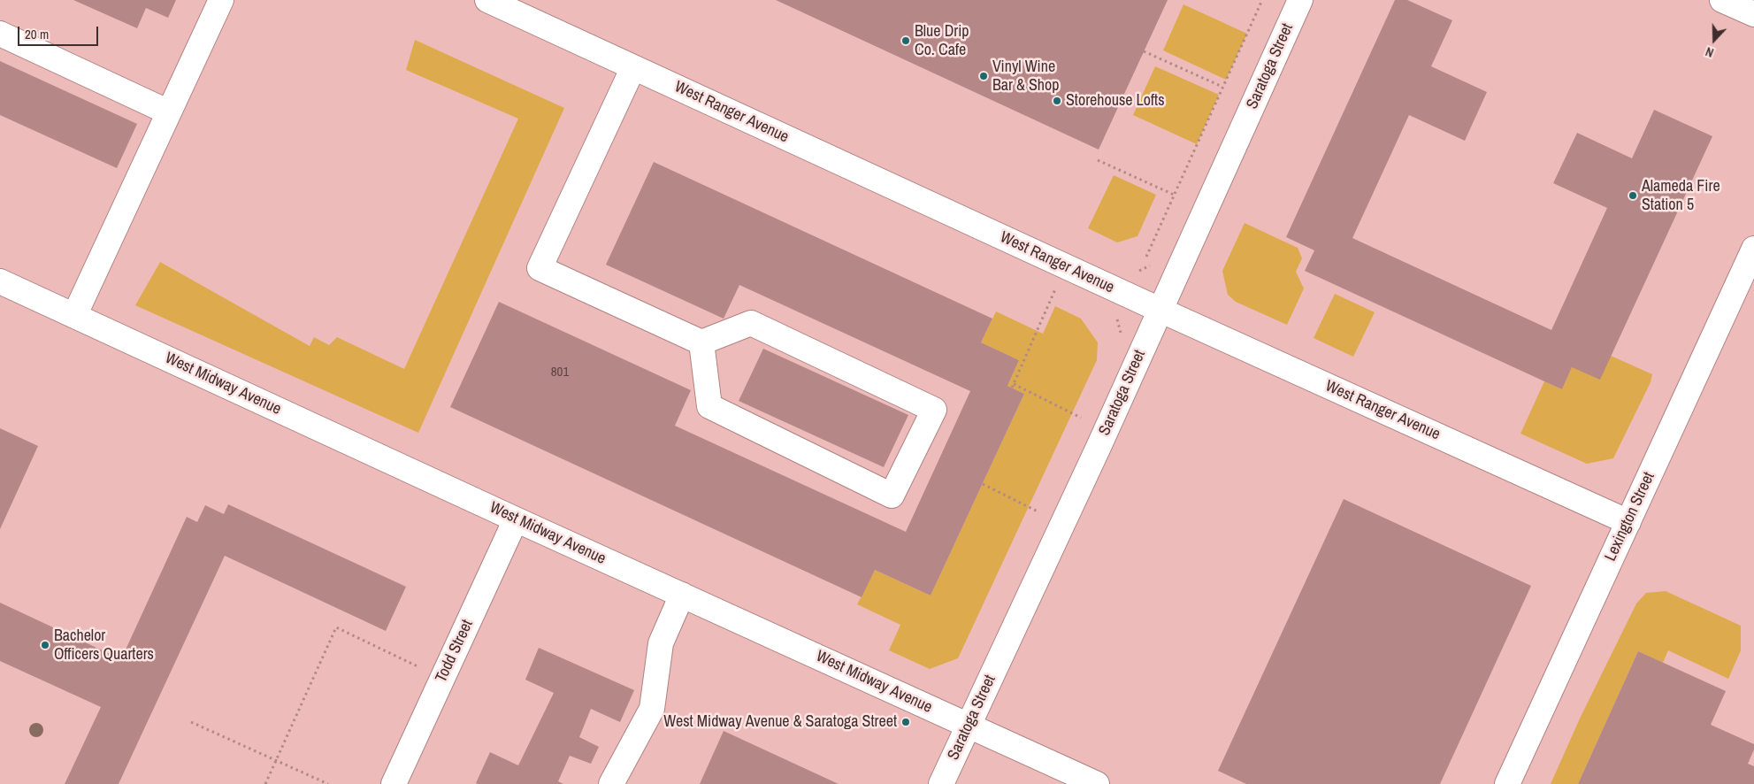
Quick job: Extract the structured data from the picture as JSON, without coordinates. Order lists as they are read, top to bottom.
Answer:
{
  "streets": {
    "street": [
      "Saratoga Street",
      "West Ranger Avenue",
      "West Midway Avenue",
      "Lexington Street",
      "Todd Street"
    ]
  },
  "crossings": [
    ["Saratoga Street", "West Ranger Avenue"],
    ["Saratoga Street", "West Midway Avenue"],
    ["West Ranger Avenue", "Lexington Street"],
    ["West Midway Avenue", "Todd Street"]
  ],
  "places": [
    "Blue Drip Co. Cafe",
    "Vinyl Wine Bar & Shop",
    "Storehouse Lofts",
    "Alameda Fire Station 5",
    "Bachelor Officers Quarters",
    "West Midway Avenue & Saratoga Street"
  ],
  "house_numbers": ["801"],
  "scale_bar": "20 m",
  "north": "bottom"
}
